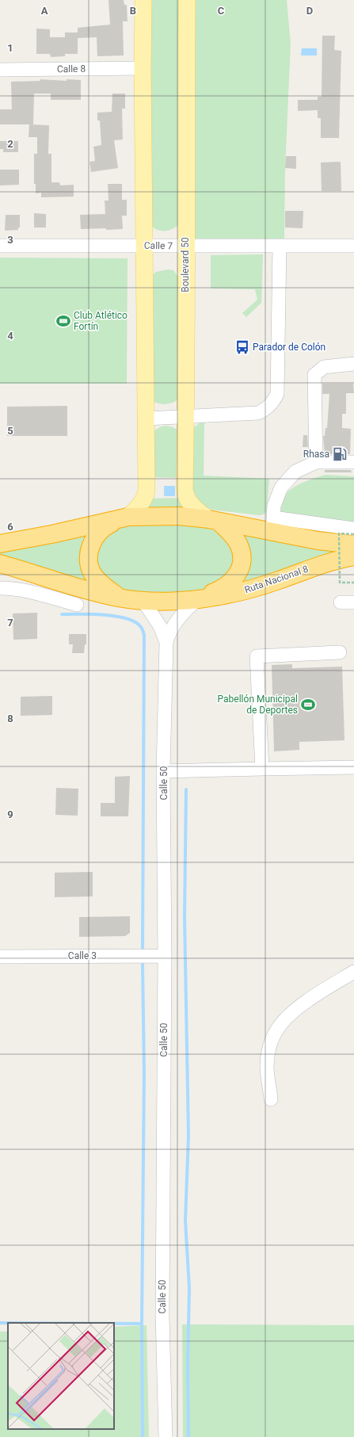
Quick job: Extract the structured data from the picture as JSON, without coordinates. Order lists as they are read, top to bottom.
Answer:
{
  "streets": {
    "highway": ["Ruta Nacional 8"],
    "main road": ["Boulevard 50"],
    "street": [
      "Calle 8",
      "Calle 7",
      "Calle 50",
      "Calle 3"
    ]
  },
  "crossings": [
    ["Calle 7", "Boulevard 50"],
    ["Boulevard 50", "Ruta Nacional 8"],
    ["Ruta Nacional 8", "Calle 50"],
    ["Calle 50", "Calle 3"]
  ],
  "places": {
    "sports": ["Club Atlético Fortín", "Pabellón Municipal de Deportes"],
    "bus stop": ["Parador de Colón"],
    "fuel station": ["Rhasa"]
  },
  "grid": {
    "columns": [
      "A",
      "B",
      "C",
      "D"
    ],
    "rows": [
      "1",
      "2",
      "3",
      "4",
      "5",
      "6",
      "7",
      "8",
      "9"
    ]
  }
}
